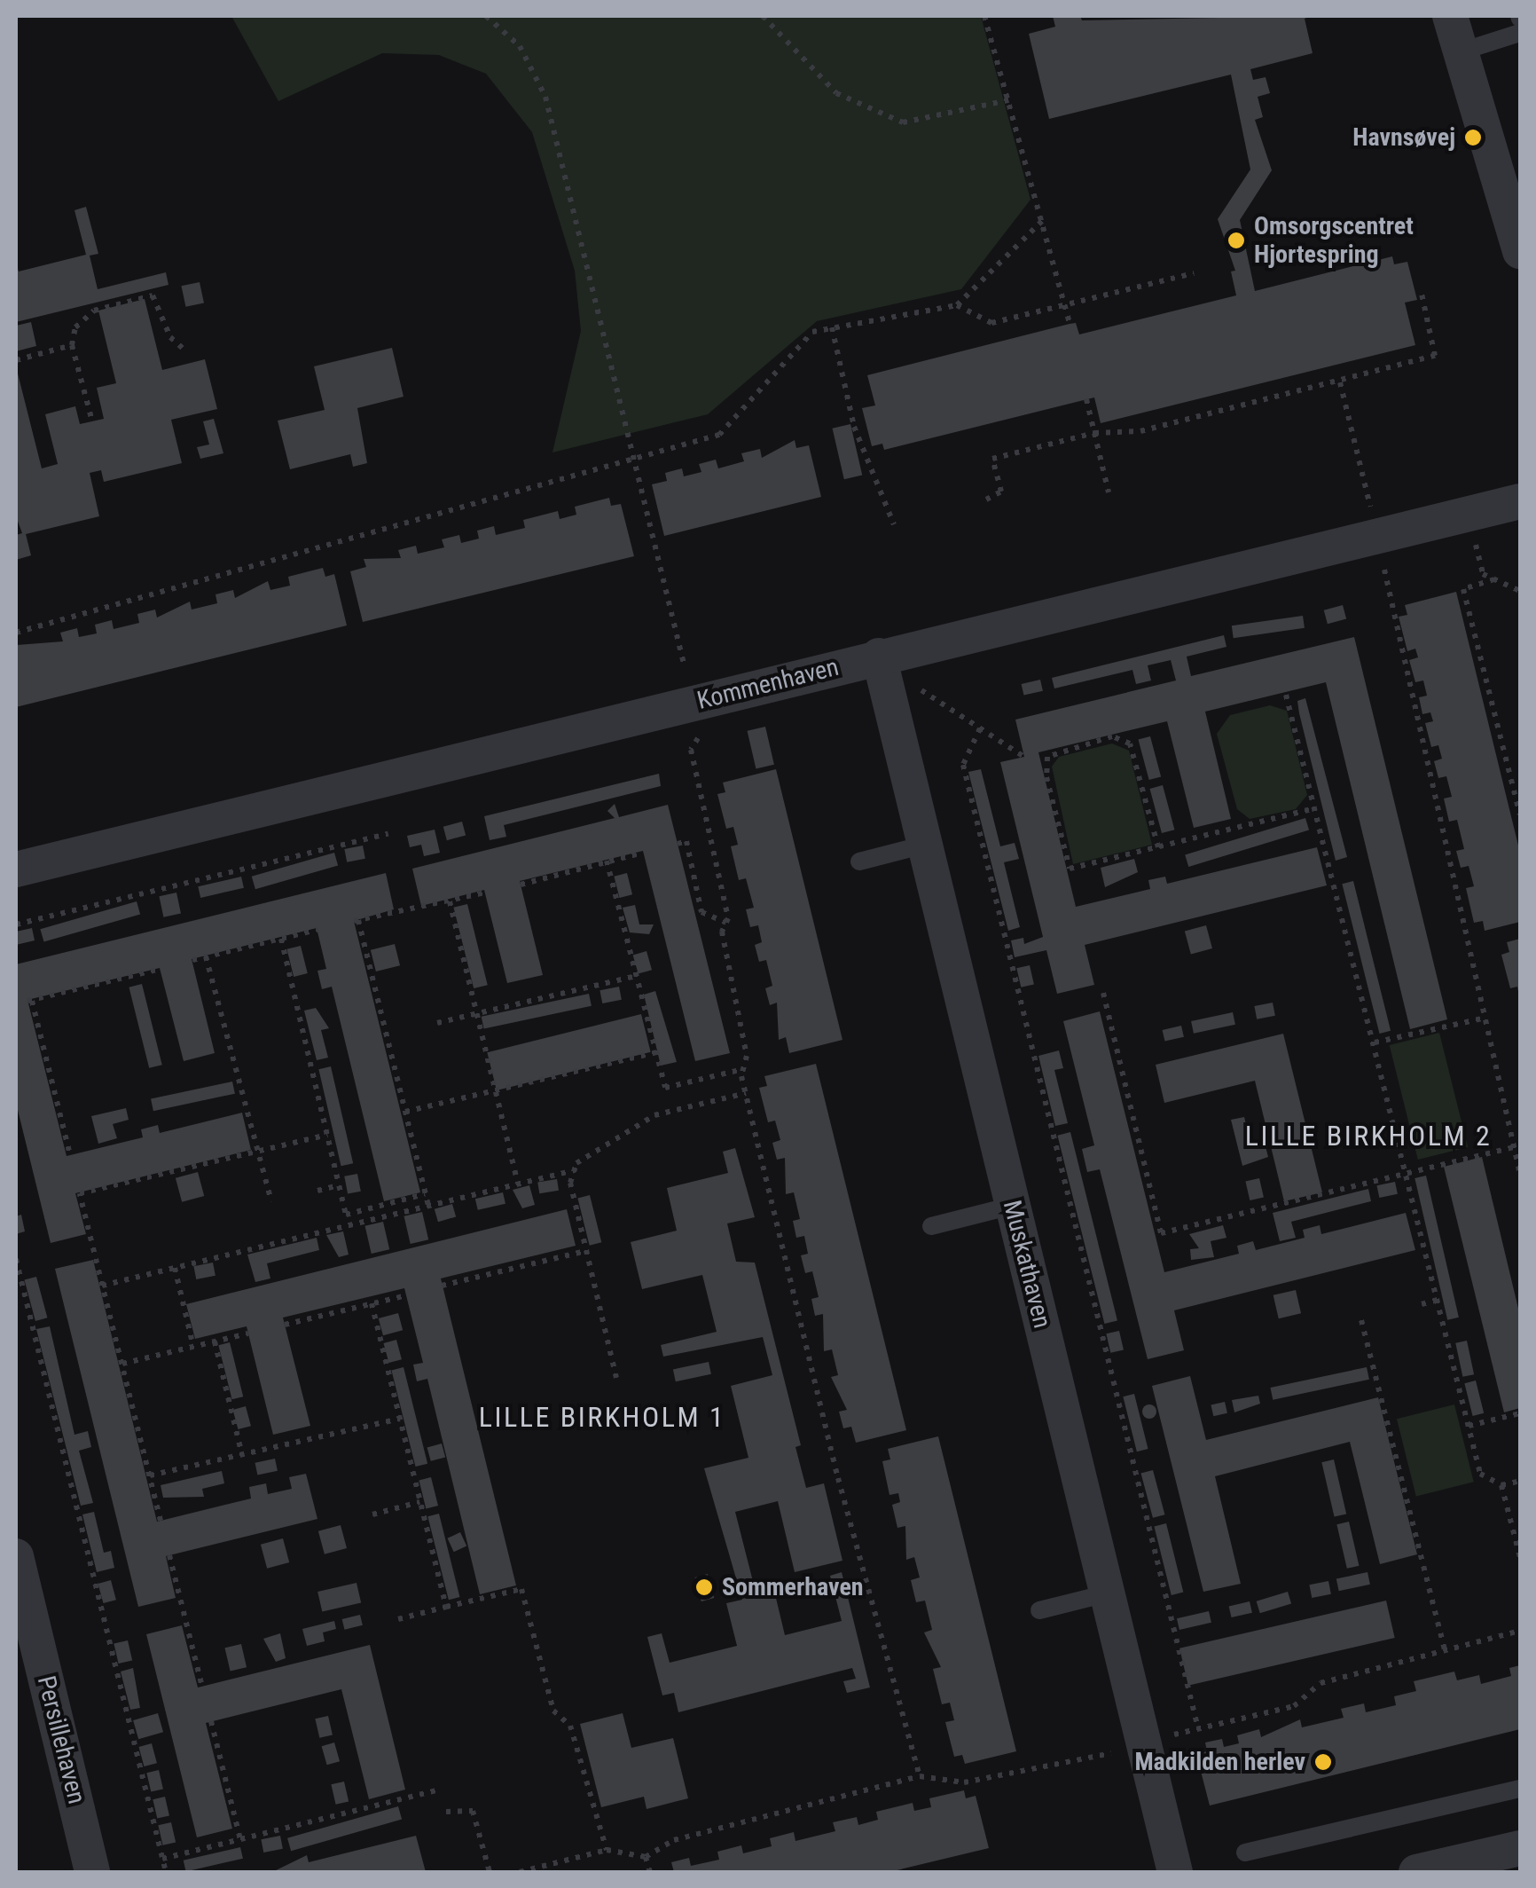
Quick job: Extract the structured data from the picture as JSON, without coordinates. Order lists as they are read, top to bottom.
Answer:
{
  "streets": {
    "street": ["Kommenhaven", "Muskathaven", "Persillehaven"]
  },
  "crossings": [
    ["Kommenhaven", "Muskathaven"]
  ],
  "districts": ["LILLE BIRKHOLM 2", "LILLE BIRKHOLM 1"],
  "places": [
    "Havnsøvej",
    "Omsorgscentret Hjortespring",
    "Sommerhaven",
    "Madkilden herlev"
  ]
}
